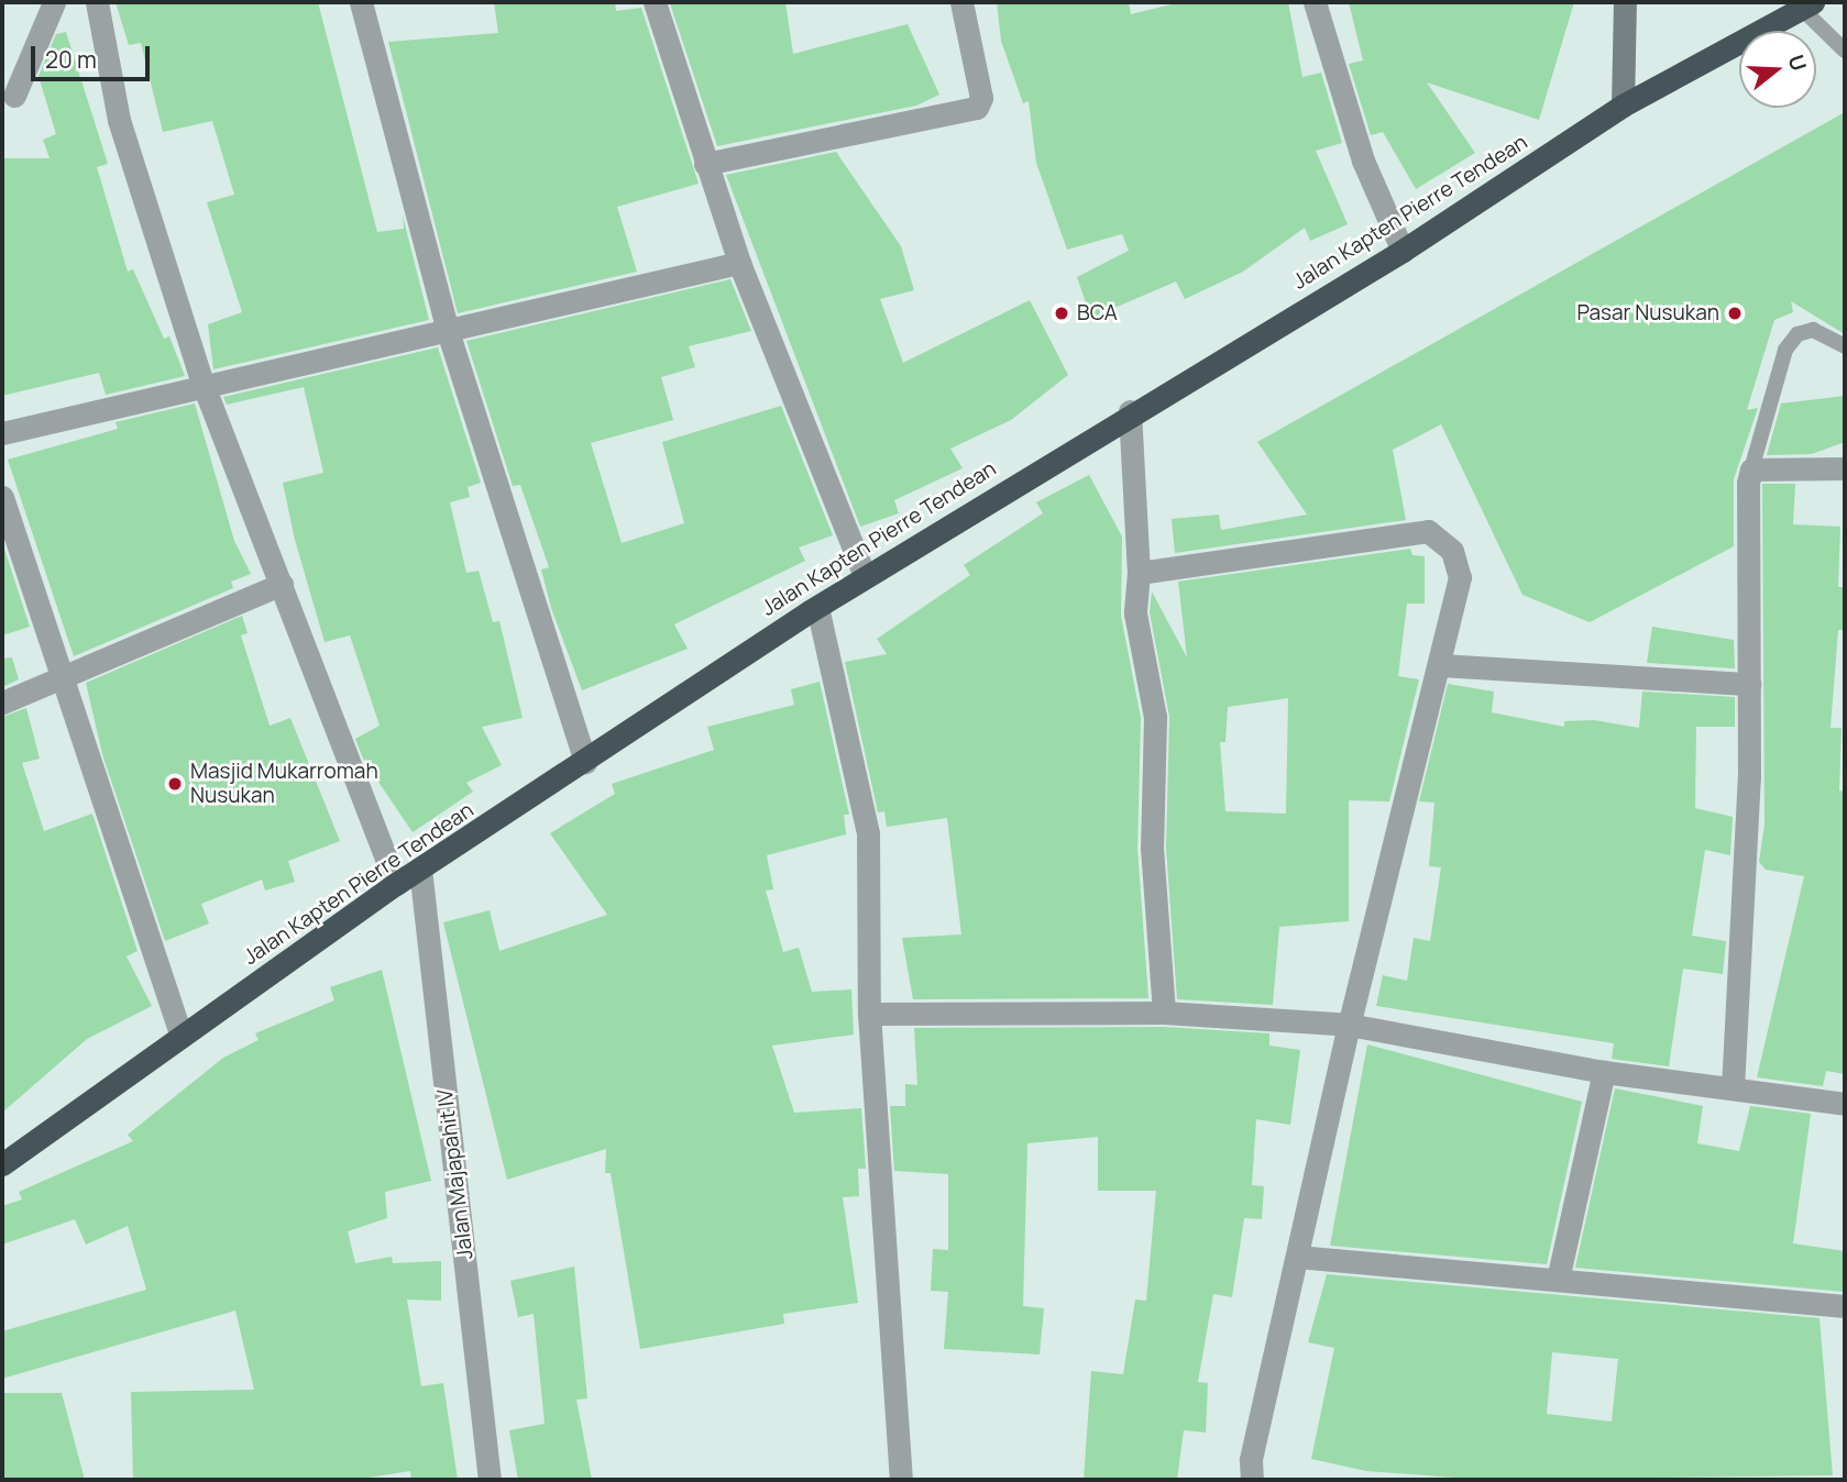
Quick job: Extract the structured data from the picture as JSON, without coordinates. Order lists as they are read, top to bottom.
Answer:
{
  "streets": {
    "highway": ["Jalan Kapten Pierre Tendean"],
    "street": ["Jalan Majapahit IV"]
  },
  "crossings": [
    ["Jalan Kapten Pierre Tendean", "Jalan Majapahit IV"]
  ],
  "places": ["BCA", "Pasar Nusukan", "Masjid Mukarromah Nusukan"],
  "scale_bar": "20 m",
  "north": "right"
}
